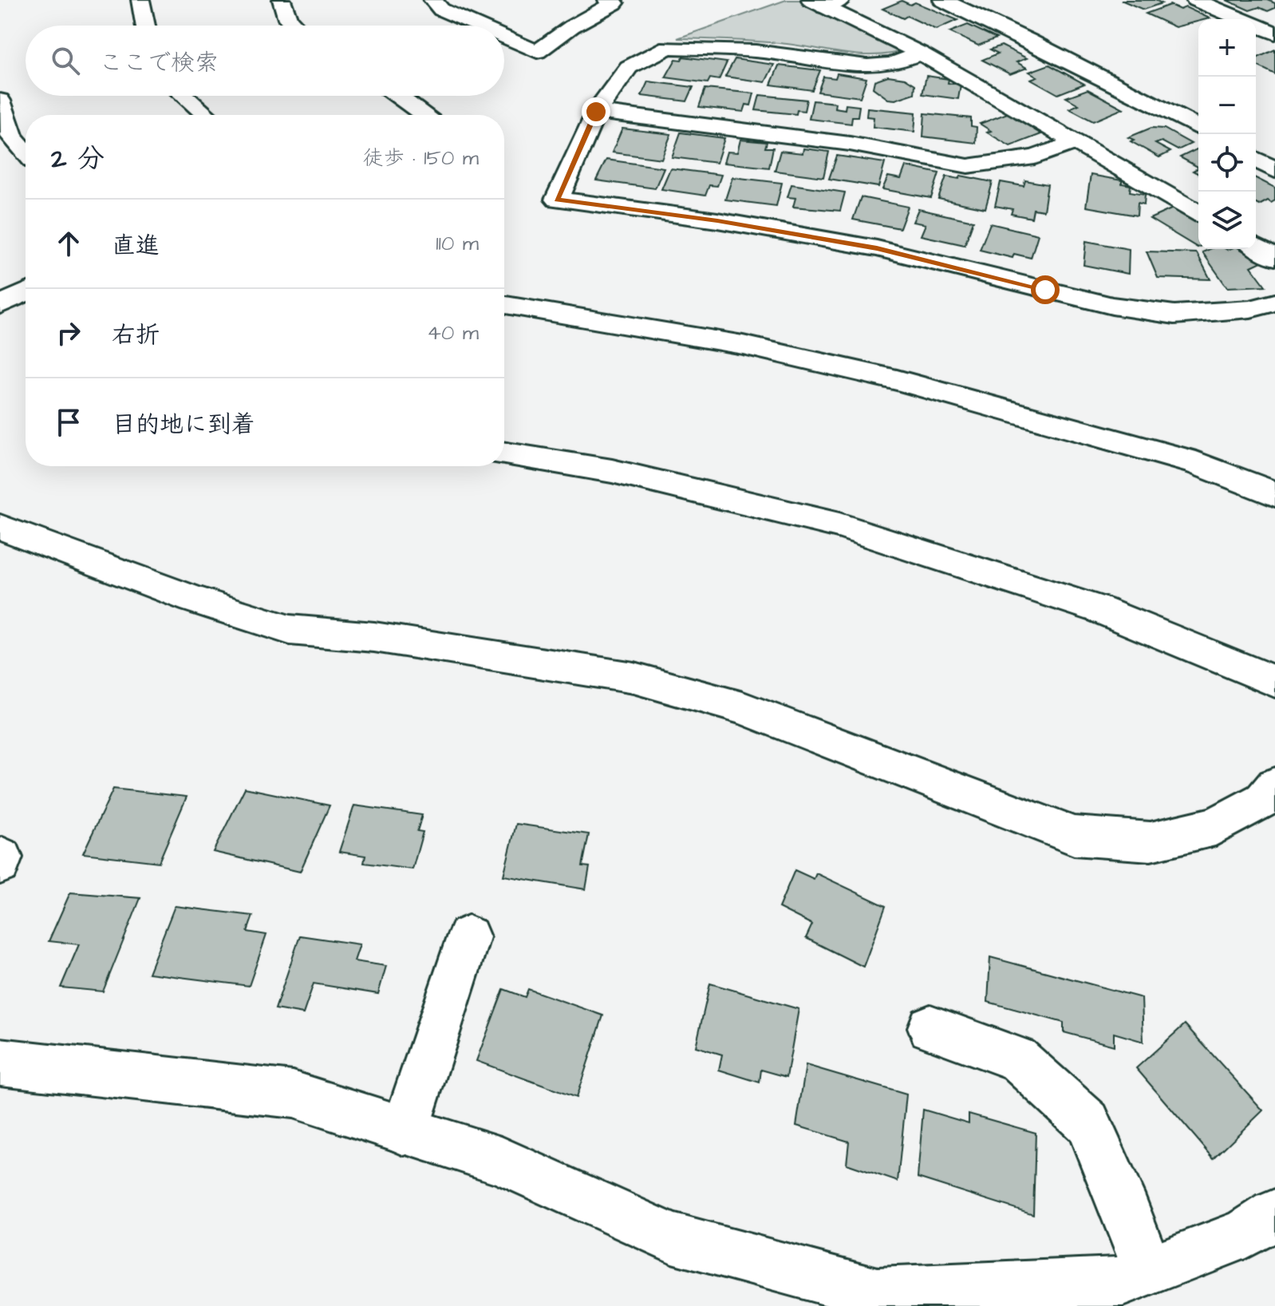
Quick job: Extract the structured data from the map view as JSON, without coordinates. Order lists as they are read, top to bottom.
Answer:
{
  "page": {
    "map_buttons": ["+", "−"],
    "search": "ここで検索",
    "heading": ["2 分", "徒歩 · 150 m"],
    "list": [
      ["直進", "110 m"],
      ["右折", "40 m"],
      "目的地に到着"
    ]
  }
}
